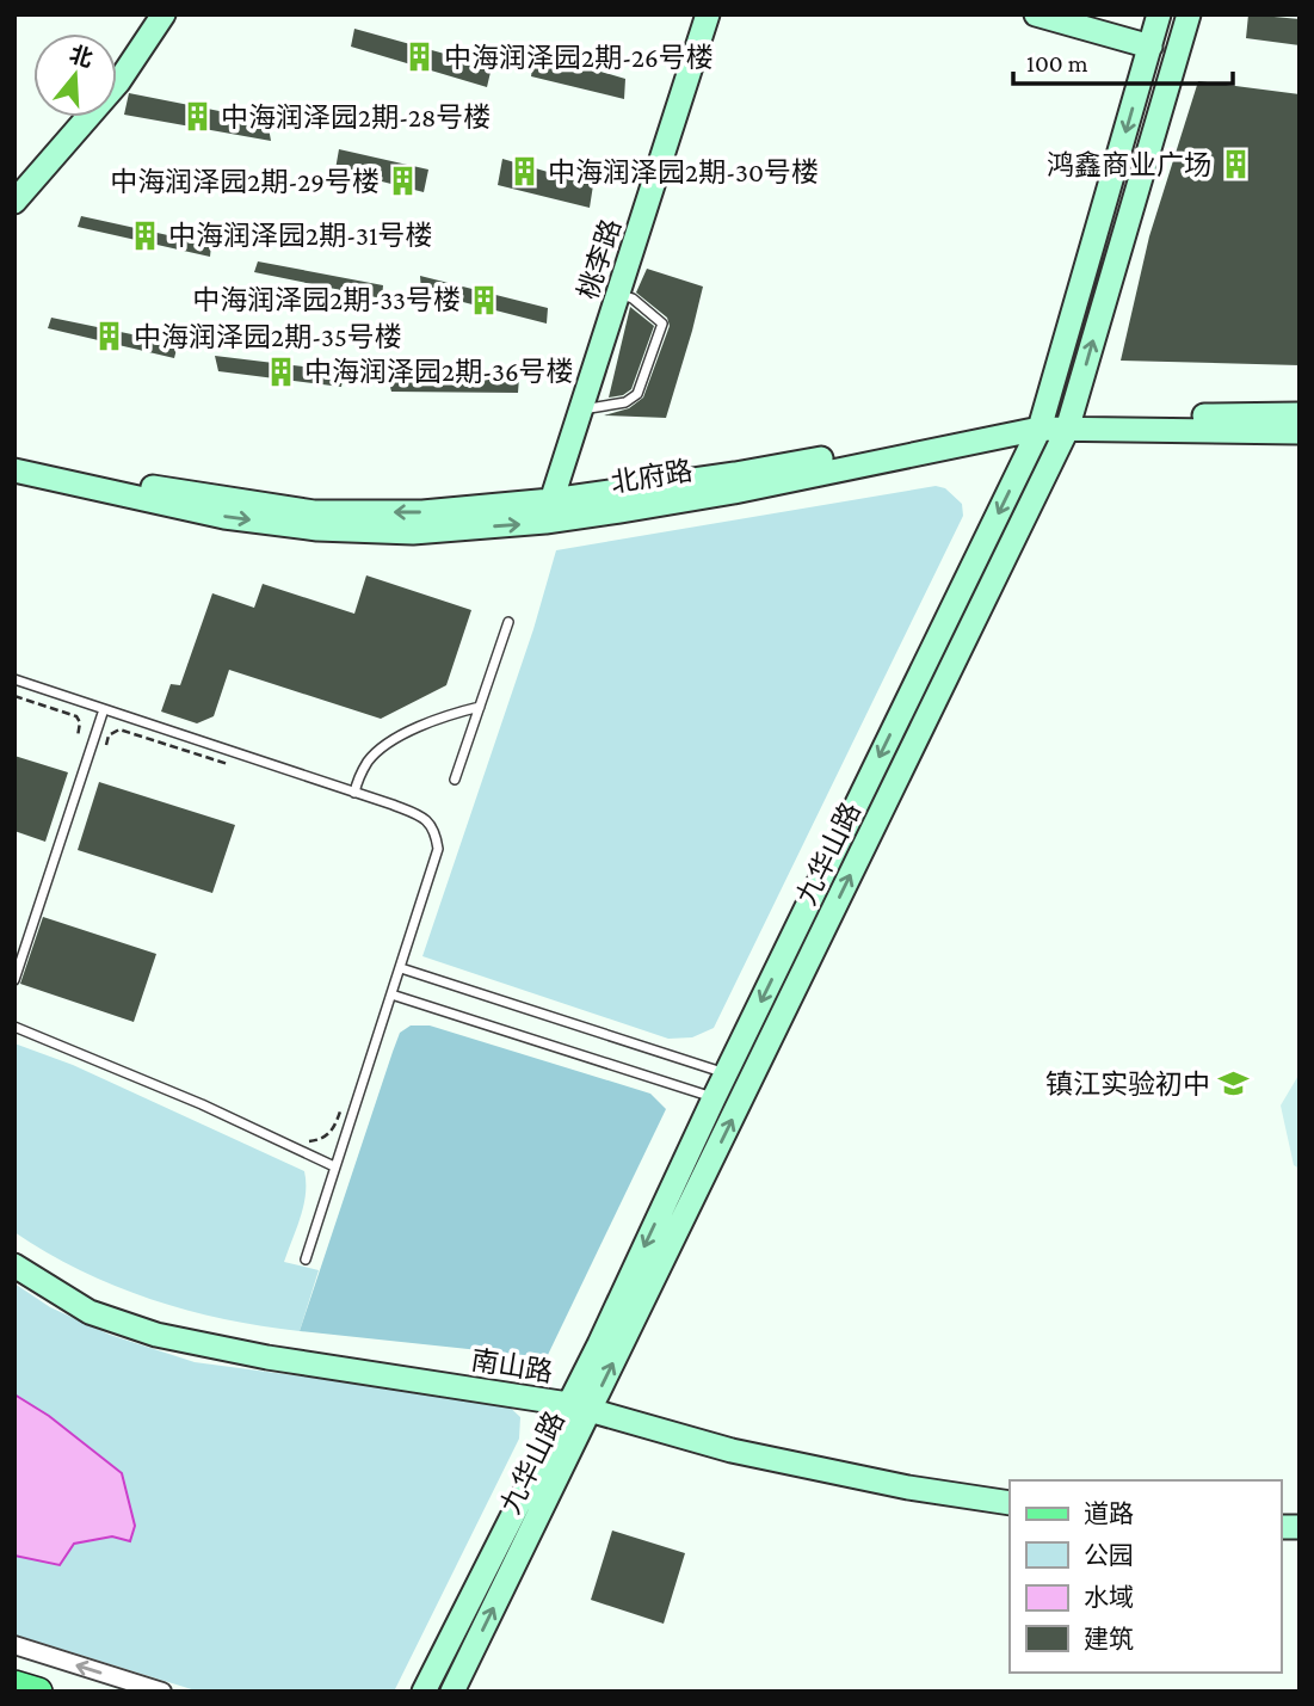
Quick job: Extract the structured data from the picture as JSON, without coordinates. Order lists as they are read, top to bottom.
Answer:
{
  "streets": {
    "main road": [
      "桃李路",
      "北府路",
      "九华山路",
      "南山路"
    ]
  },
  "crossings": [
    ["桃李路", "北府路"],
    ["北府路", "九华山路"],
    ["九华山路", "南山路"]
  ],
  "places": {
    "building": [
      "中海润泽园2期-26号楼",
      "中海润泽园2期-28号楼",
      "鸿鑫商业广场",
      "中海润泽园2期-30号楼",
      "中海润泽园2期-29号楼",
      "中海润泽园2期-31号楼",
      "中海润泽园2期-33号楼",
      "中海润泽园2期-35号楼",
      "中海润泽园2期-36号楼"
    ],
    "school or university": ["镇江实验初中"]
  },
  "legend": [
    "道路",
    "公园",
    "水域",
    "建筑"
  ],
  "scale_bar": "100 m",
  "north": "top"
}
